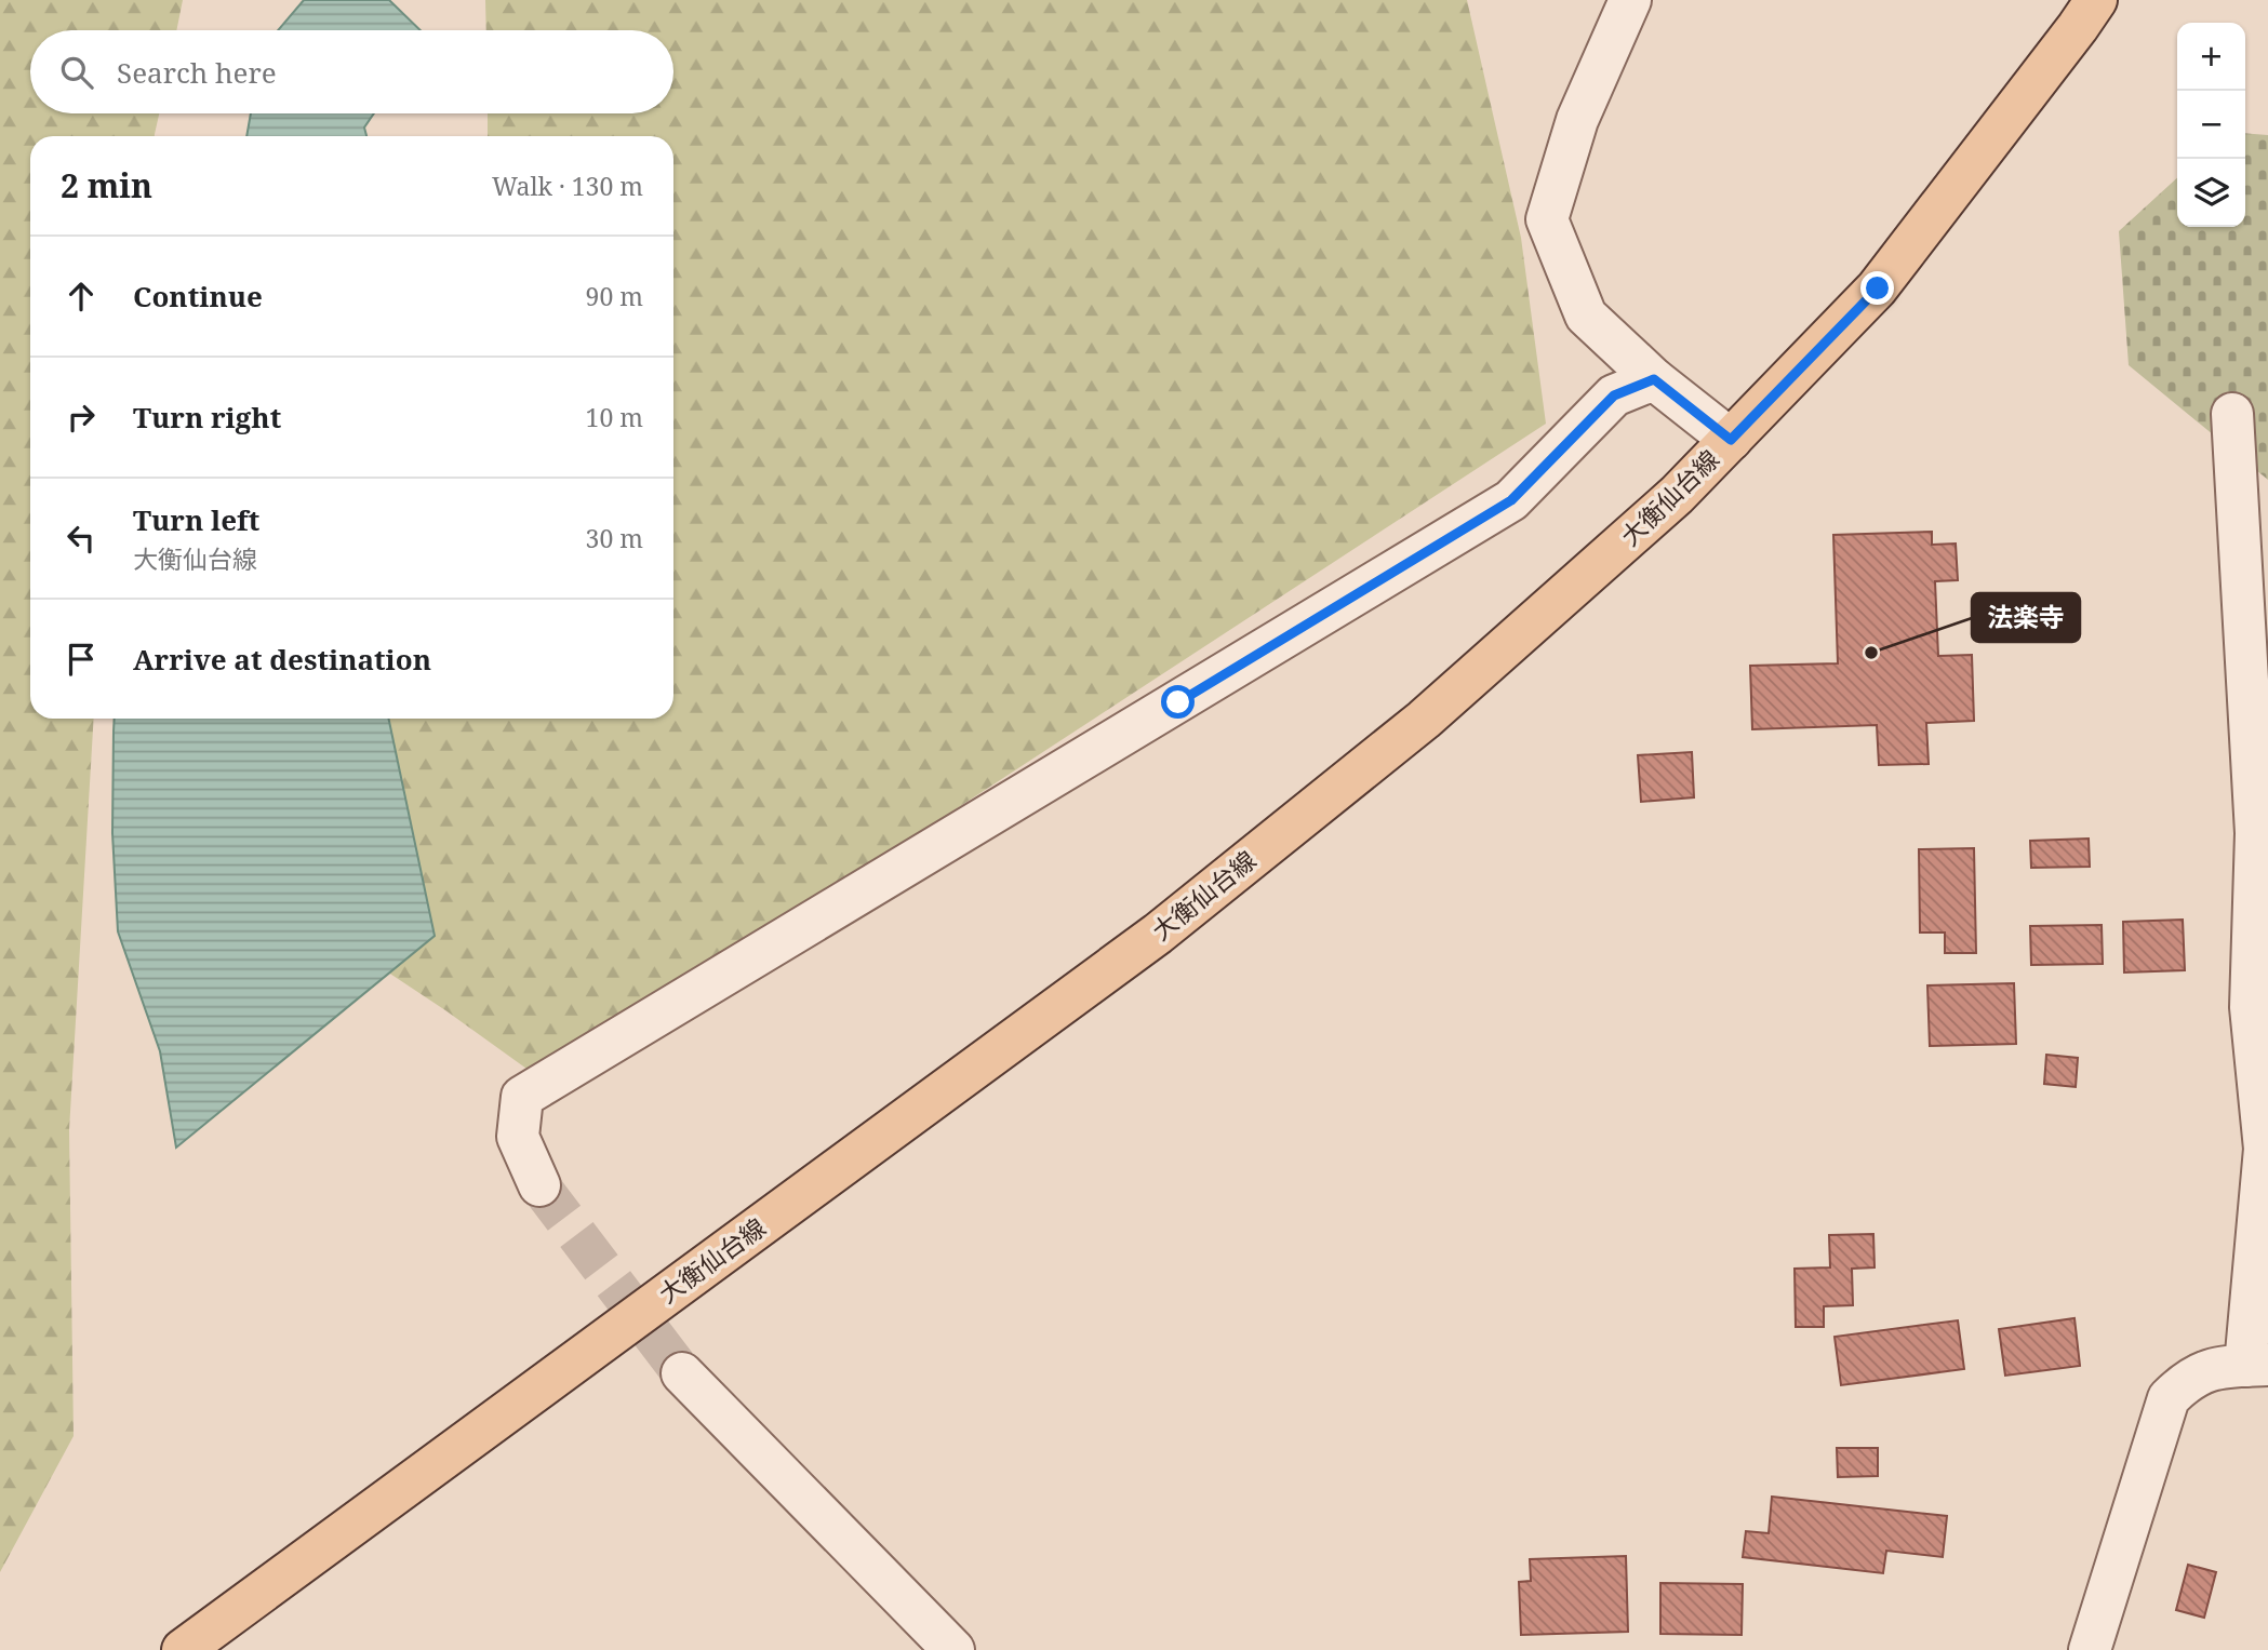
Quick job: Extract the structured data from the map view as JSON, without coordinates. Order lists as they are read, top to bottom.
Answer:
{
  "streets": {
    "main road": ["大衡仙台線"]
  },
  "places": ["法楽寺"],
  "page": {
    "map_buttons": ["+", "−"],
    "search": "Search here",
    "heading": ["2 min", "Walk · 130 m"],
    "list": [
      ["Continue", "90 m"],
      ["Turn right", "10 m"],
      ["Turn left", "大衡仙台線", "30 m"],
      "Arrive at destination"
    ]
  }
}
